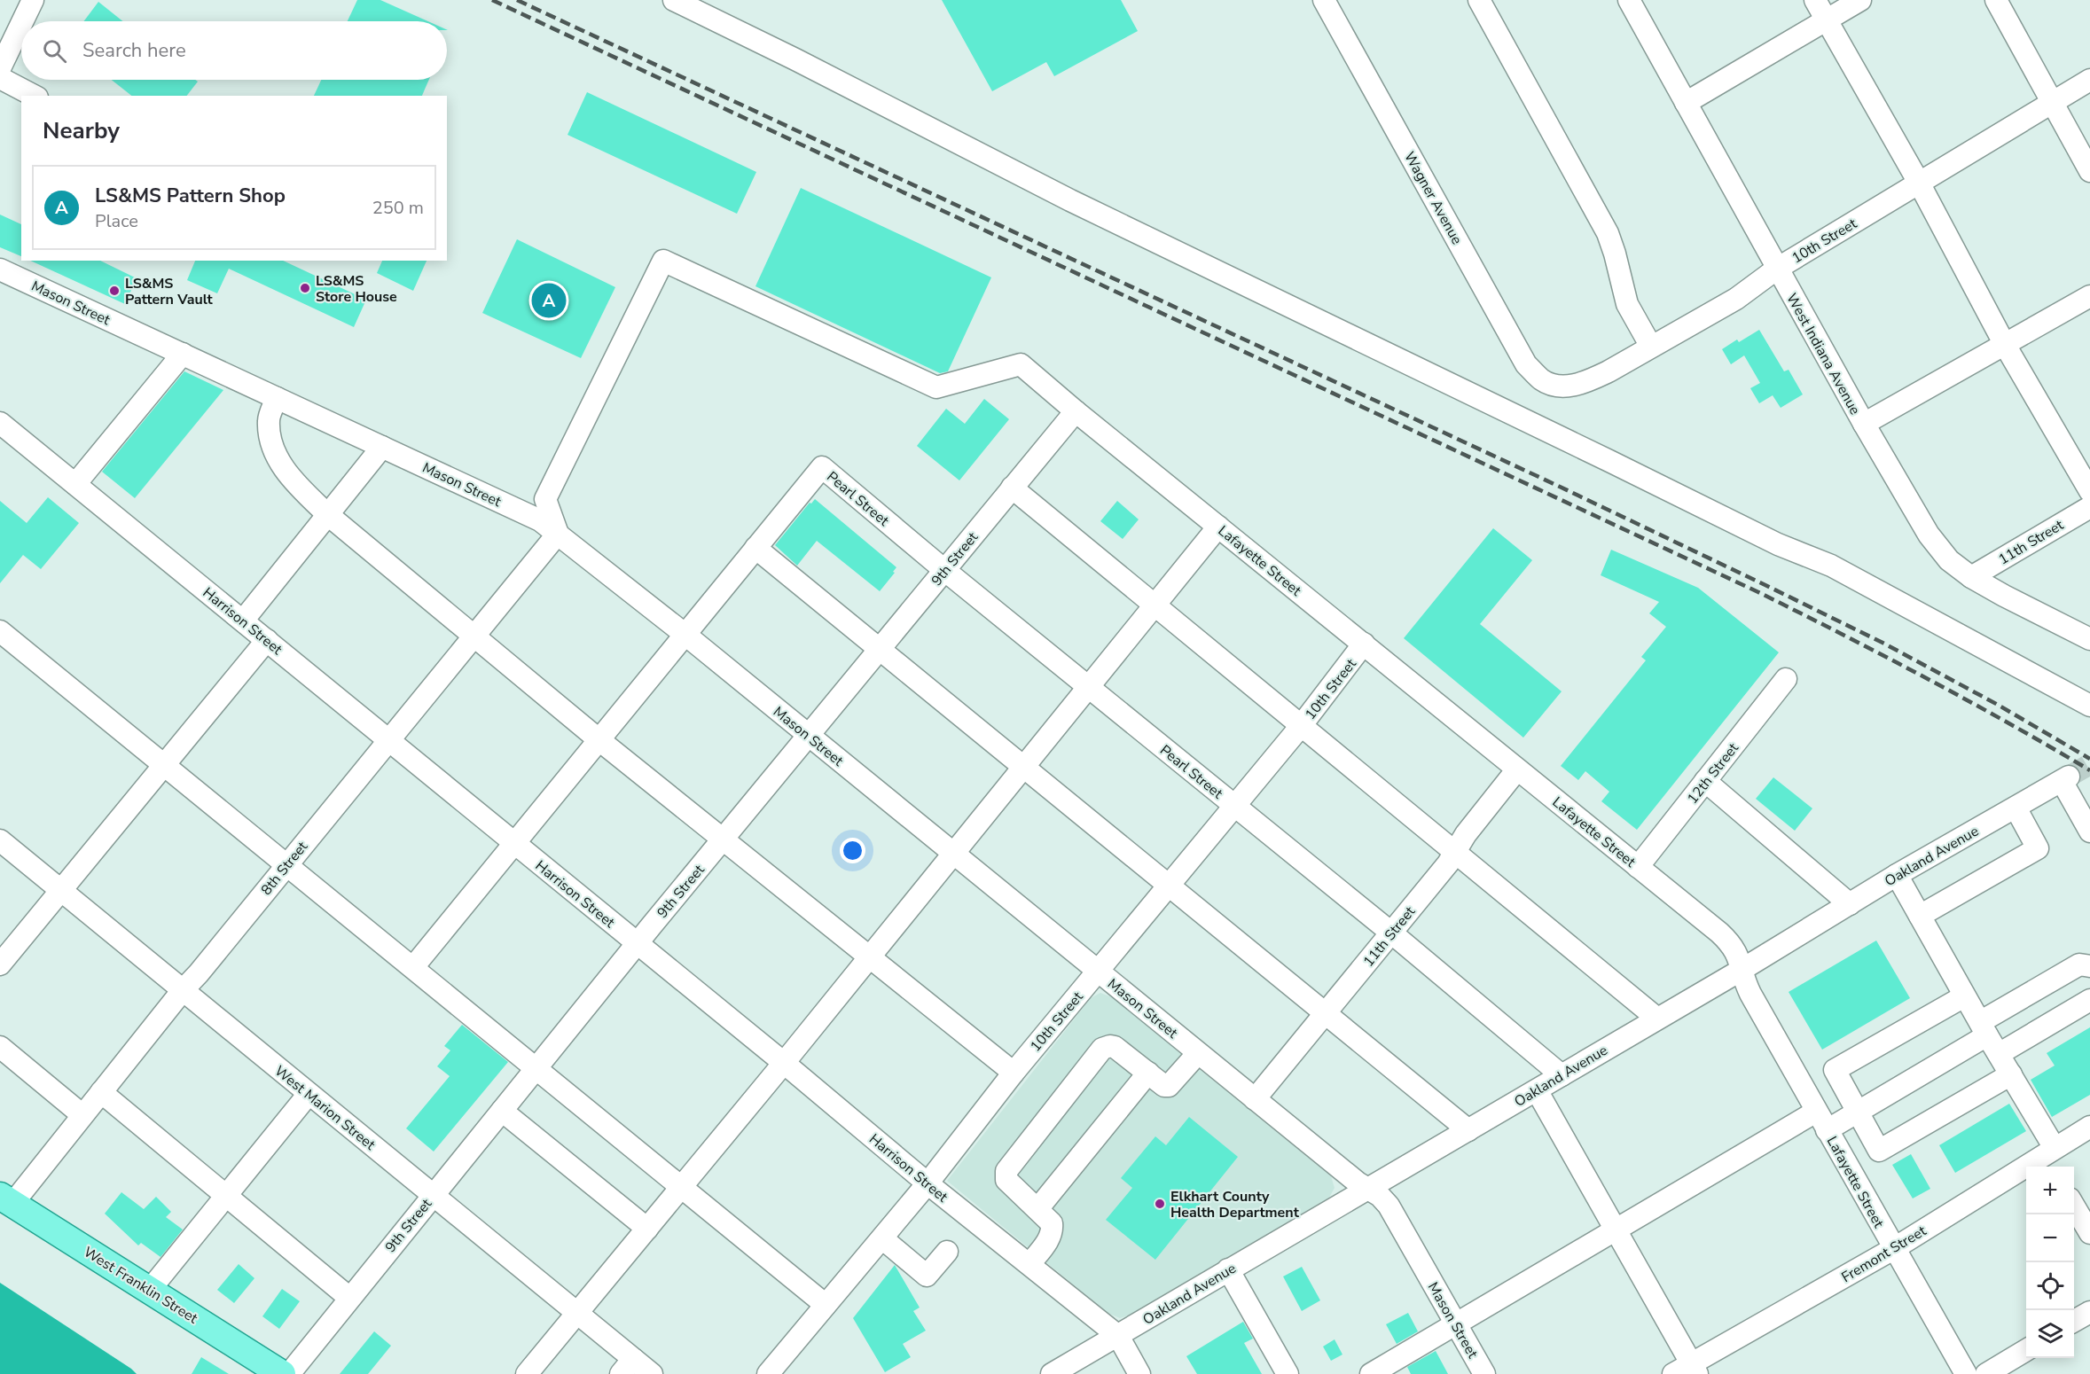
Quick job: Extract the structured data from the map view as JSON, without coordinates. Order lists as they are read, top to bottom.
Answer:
{
  "streets": {
    "main road": ["West Franklin Street"],
    "street": [
      "Wagner Avenue",
      "10th Street",
      "Mason Street",
      "West Indiana Avenue",
      "Pearl Street",
      "11th Street",
      "9th Street",
      "Lafayette Street",
      "Harrison Street",
      "12th Street",
      "Oakland Avenue",
      "8th Street",
      "West Marion Street",
      "Fremont Street"
    ]
  },
  "crossings": [
    ["Wagner Avenue", "10th Street"],
    ["10th Street", "Mason Street"],
    ["10th Street", "West Indiana Avenue"],
    ["10th Street", "Pearl Street"],
    ["10th Street", "Lafayette Street"],
    ["10th Street", "Harrison Street"],
    ["Mason Street", "11th Street"],
    ["Mason Street", "9th Street"],
    ["Mason Street", "Lafayette Street"],
    ["Mason Street", "Oakland Avenue"],
    ["Mason Street", "8th Street"],
    ["West Indiana Avenue", "11th Street"],
    ["Pearl Street", "11th Street"],
    ["Pearl Street", "9th Street"],
    ["Pearl Street", "Oakland Avenue"],
    ["11th Street", "Lafayette Street"],
    ["9th Street", "Lafayette Street"],
    ["9th Street", "Harrison Street"],
    ["9th Street", "West Marion Street"],
    ["Lafayette Street", "12th Street"],
    ["Lafayette Street", "Oakland Avenue"],
    ["Lafayette Street", "8th Street"],
    ["Lafayette Street", "Fremont Street"],
    ["Harrison Street", "Oakland Avenue"],
    ["Harrison Street", "8th Street"],
    ["8th Street", "West Marion Street"],
    ["8th Street", "West Franklin Street"]
  ],
  "places": ["LS&MS Store House", "LS&MS Pattern Vault", "Elkhart County Health Department"],
  "page": {
    "search": "Search here",
    "heading": "Nearby",
    "list": [
      {
        "mark": "A",
        "name": "LS&MS Pattern Shop",
        "note": "Place",
        "value": "250 m"
      }
    ],
    "pins": "A",
    "map_buttons": ["+", "−"]
  }
}
